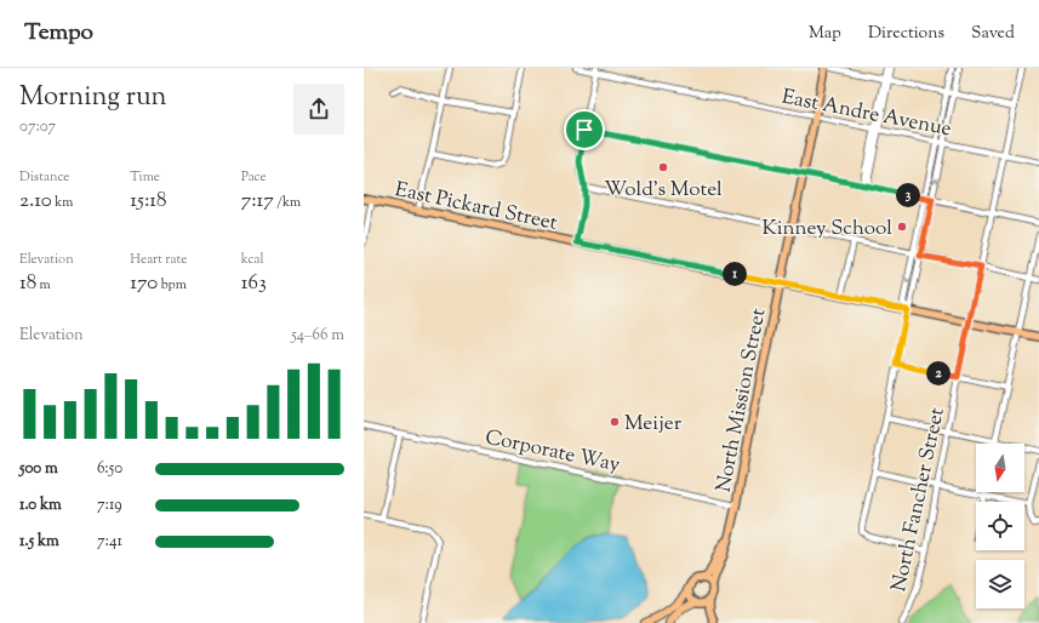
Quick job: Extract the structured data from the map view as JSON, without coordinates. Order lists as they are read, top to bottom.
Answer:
{
  "streets": {
    "main road": ["East Pickard Street", "North Mission Street"],
    "street": ["East Andre Avenue", "Corporate Way", "North Fancher Street"]
  },
  "crossings": [
    ["East Andre Avenue", "North Mission Street"],
    ["East Andre Avenue", "North Fancher Street"],
    ["East Pickard Street", "North Mission Street"],
    ["East Pickard Street", "North Fancher Street"],
    ["North Mission Street", "Corporate Way"]
  ],
  "places": ["Wold's Motel", "Kinney School", "Meijer"],
  "north": "bottom",
  "page": {
    "header": "Tempo",
    "nav": ["Map", "Directions", "Saved"],
    "heading": ["Morning run", "07:07"],
    "stats": [
      ["Distance", "2.10 km"],
      ["Time", "15:18"],
      ["Pace", "7:17 /km"],
      ["Elevation", "18 m"],
      ["Heart rate", "170 bpm"],
      ["kcal", "163"]
    ],
    "pins": ["3", "1", "2"],
    "chart": ["Elevation", "54–66 m"],
    "list": [
      {
        "name": "500 m",
        "note": "6:50"
      },
      {
        "name": "1.0 km",
        "note": "7:19"
      },
      {
        "name": "1.5 km",
        "note": "7:41"
      }
    ]
  }
}
